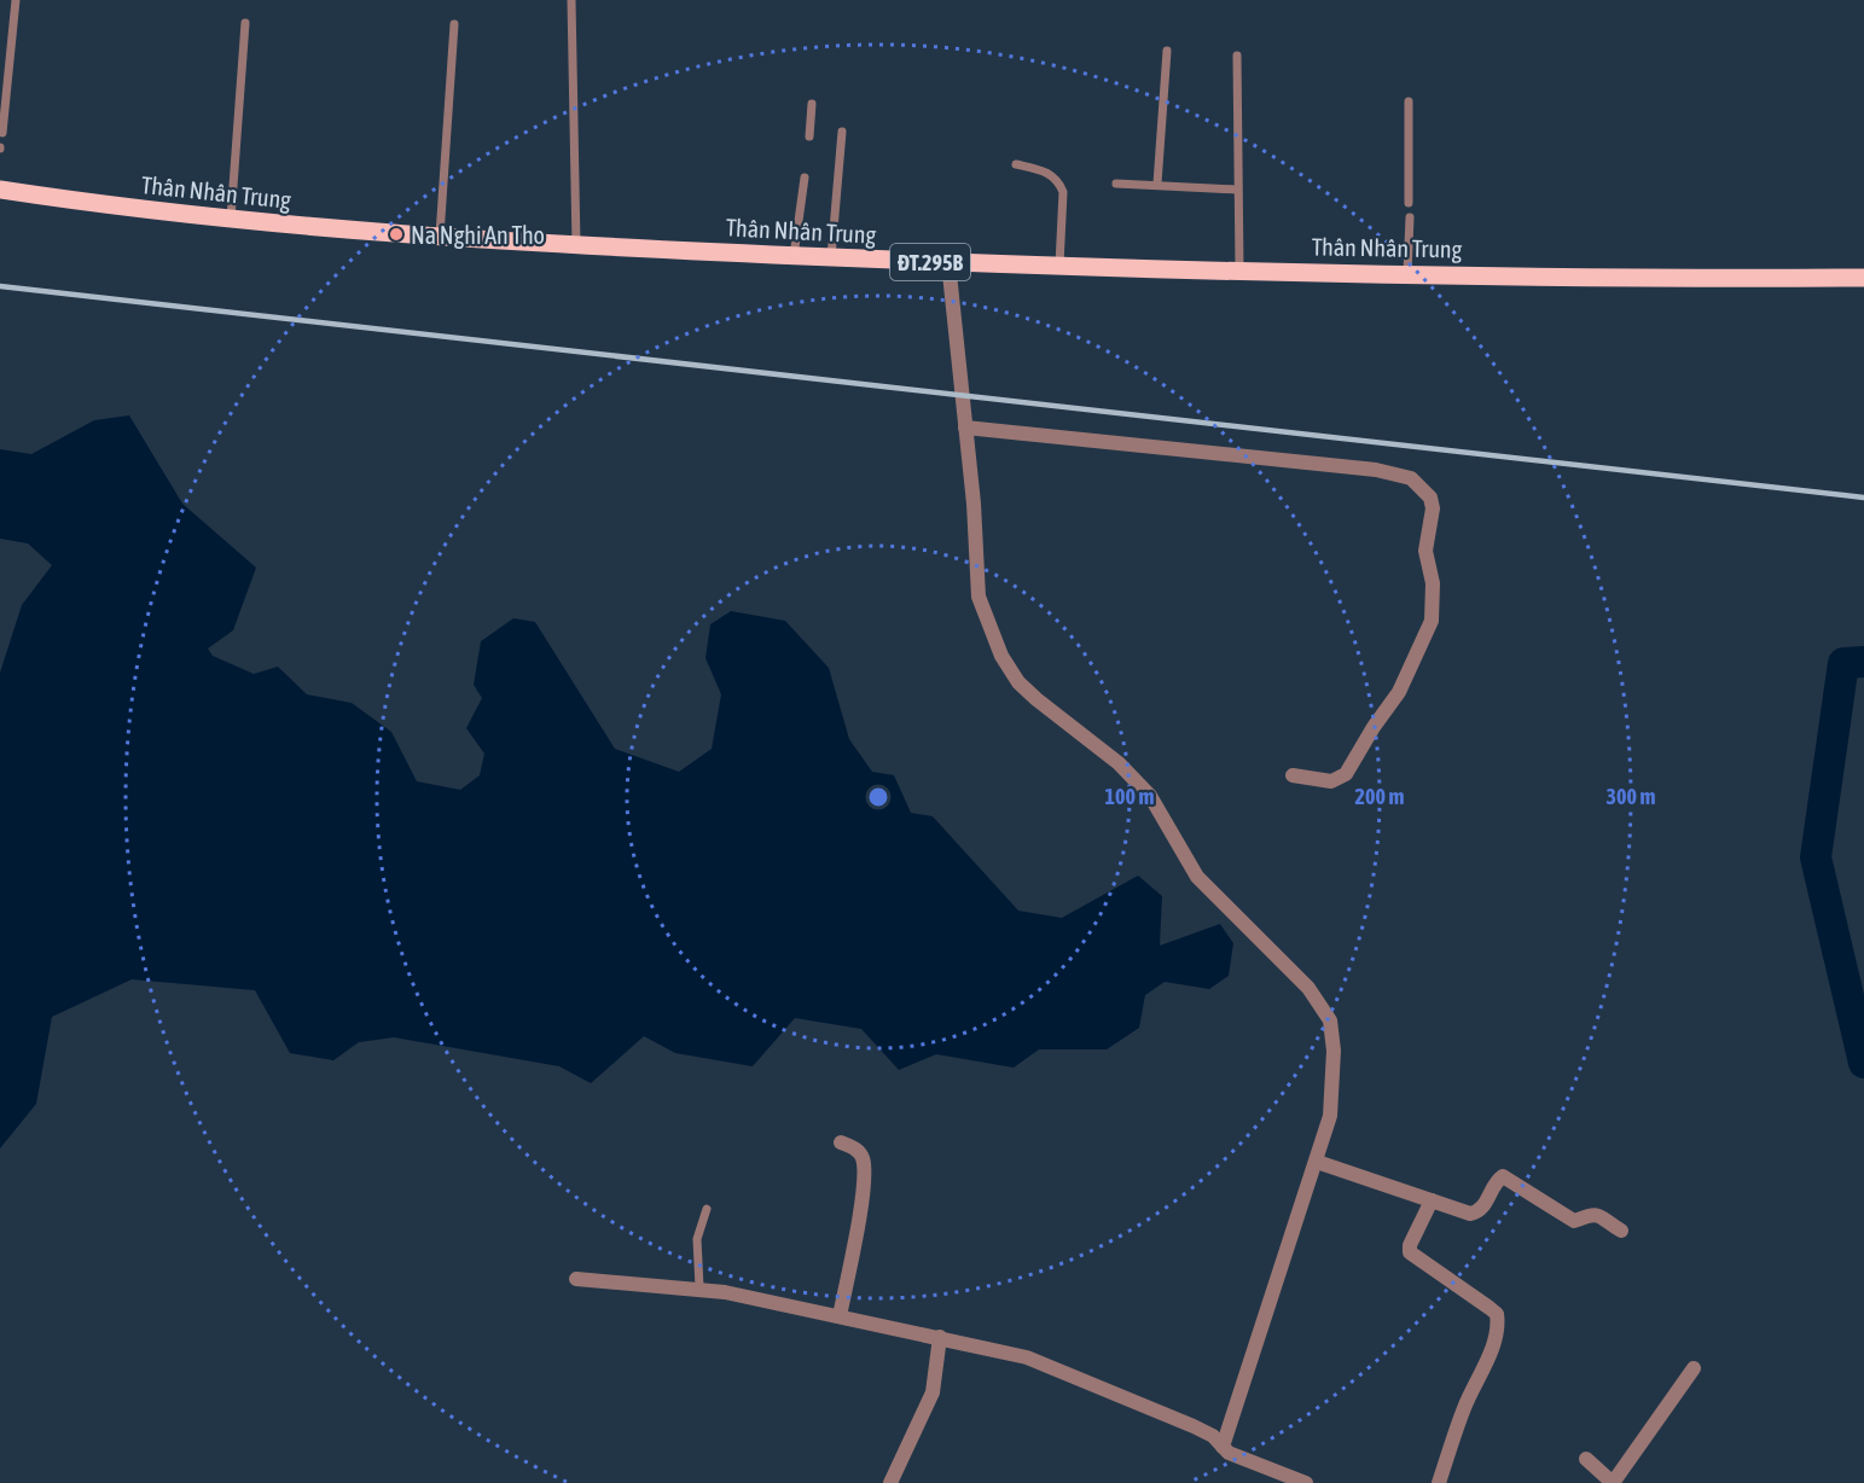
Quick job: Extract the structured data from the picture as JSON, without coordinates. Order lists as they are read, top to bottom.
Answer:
{
  "streets": {
    "main road": ["Thân Nhân Trung", "ĐT.295B"]
  },
  "places": ["Na Nghi An Tho"],
  "rings": ["100 m", "200 m", "300 m"]
}
